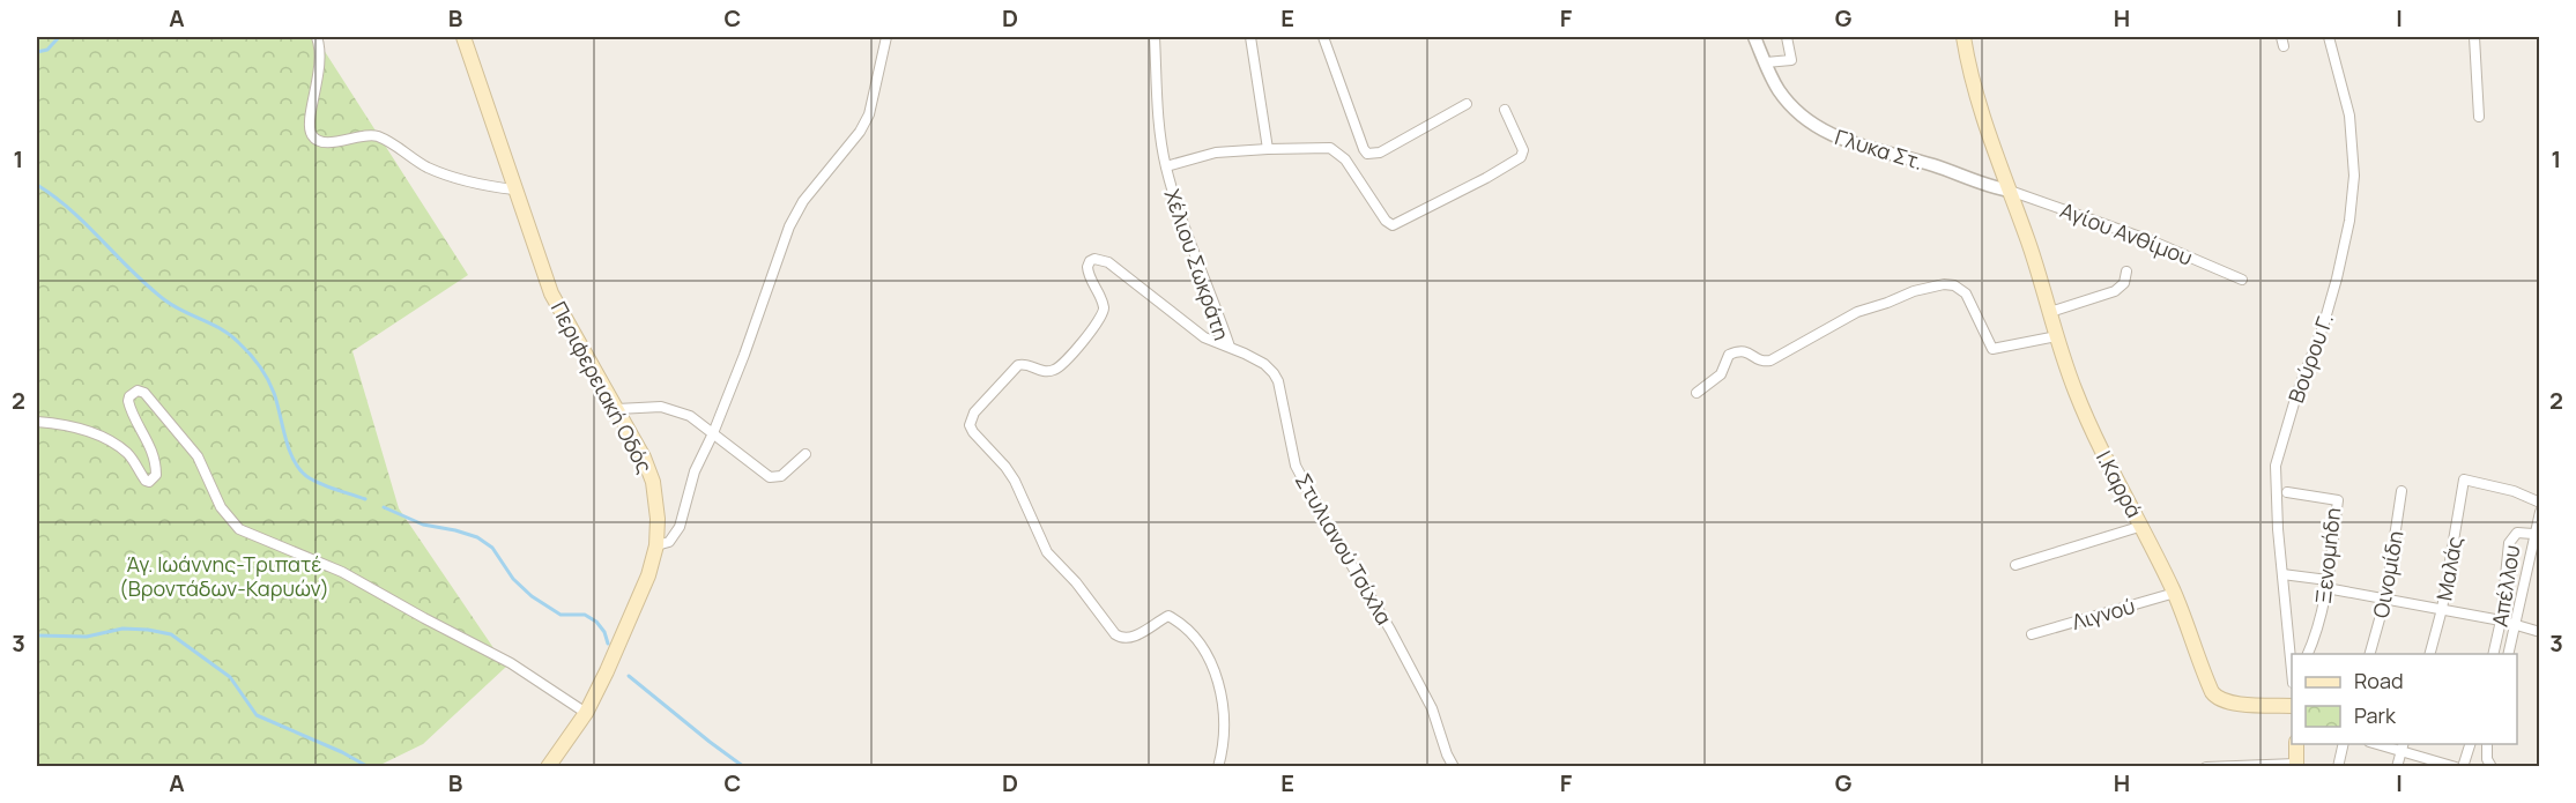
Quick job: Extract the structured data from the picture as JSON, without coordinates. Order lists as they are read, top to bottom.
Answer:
{
  "streets": {
    "main road": ["Περιφερειακή Οδός", "Ι.Καρρά"],
    "street": [
      "Γλυκα Στ.",
      "Αγίου Ανθίμου",
      "Χέλιου Σωκράτη",
      "Βούρου Γ.",
      "Στυλιανού Τσίχλα",
      "Ξενομήδη",
      "Μαλάς",
      "Οινομίδη",
      "Απέλλου",
      "Λιγνού"
    ]
  },
  "crossings": [
    ["Γλυκα Στ.", "Αγίου Ανθίμου"],
    ["Γλυκα Στ.", "Ι.Καρρά"],
    ["Αγίου Ανθίμου", "Ι.Καρρά"],
    ["Χέλιου Σωκράτη", "Στυλιανού Τσίχλα"],
    ["Ι.Καρρά", "Λιγνού"]
  ],
  "parks": ["Άγ. Ιωάννης-Τριπατέ (Βροντάδων-Καρυών)"],
  "legend": ["Road", "Park"],
  "grid": {
    "columns": [
      "A",
      "B",
      "C",
      "D",
      "E",
      "F",
      "G",
      "H",
      "I"
    ],
    "rows": ["1", "2", "3"]
  }
}
